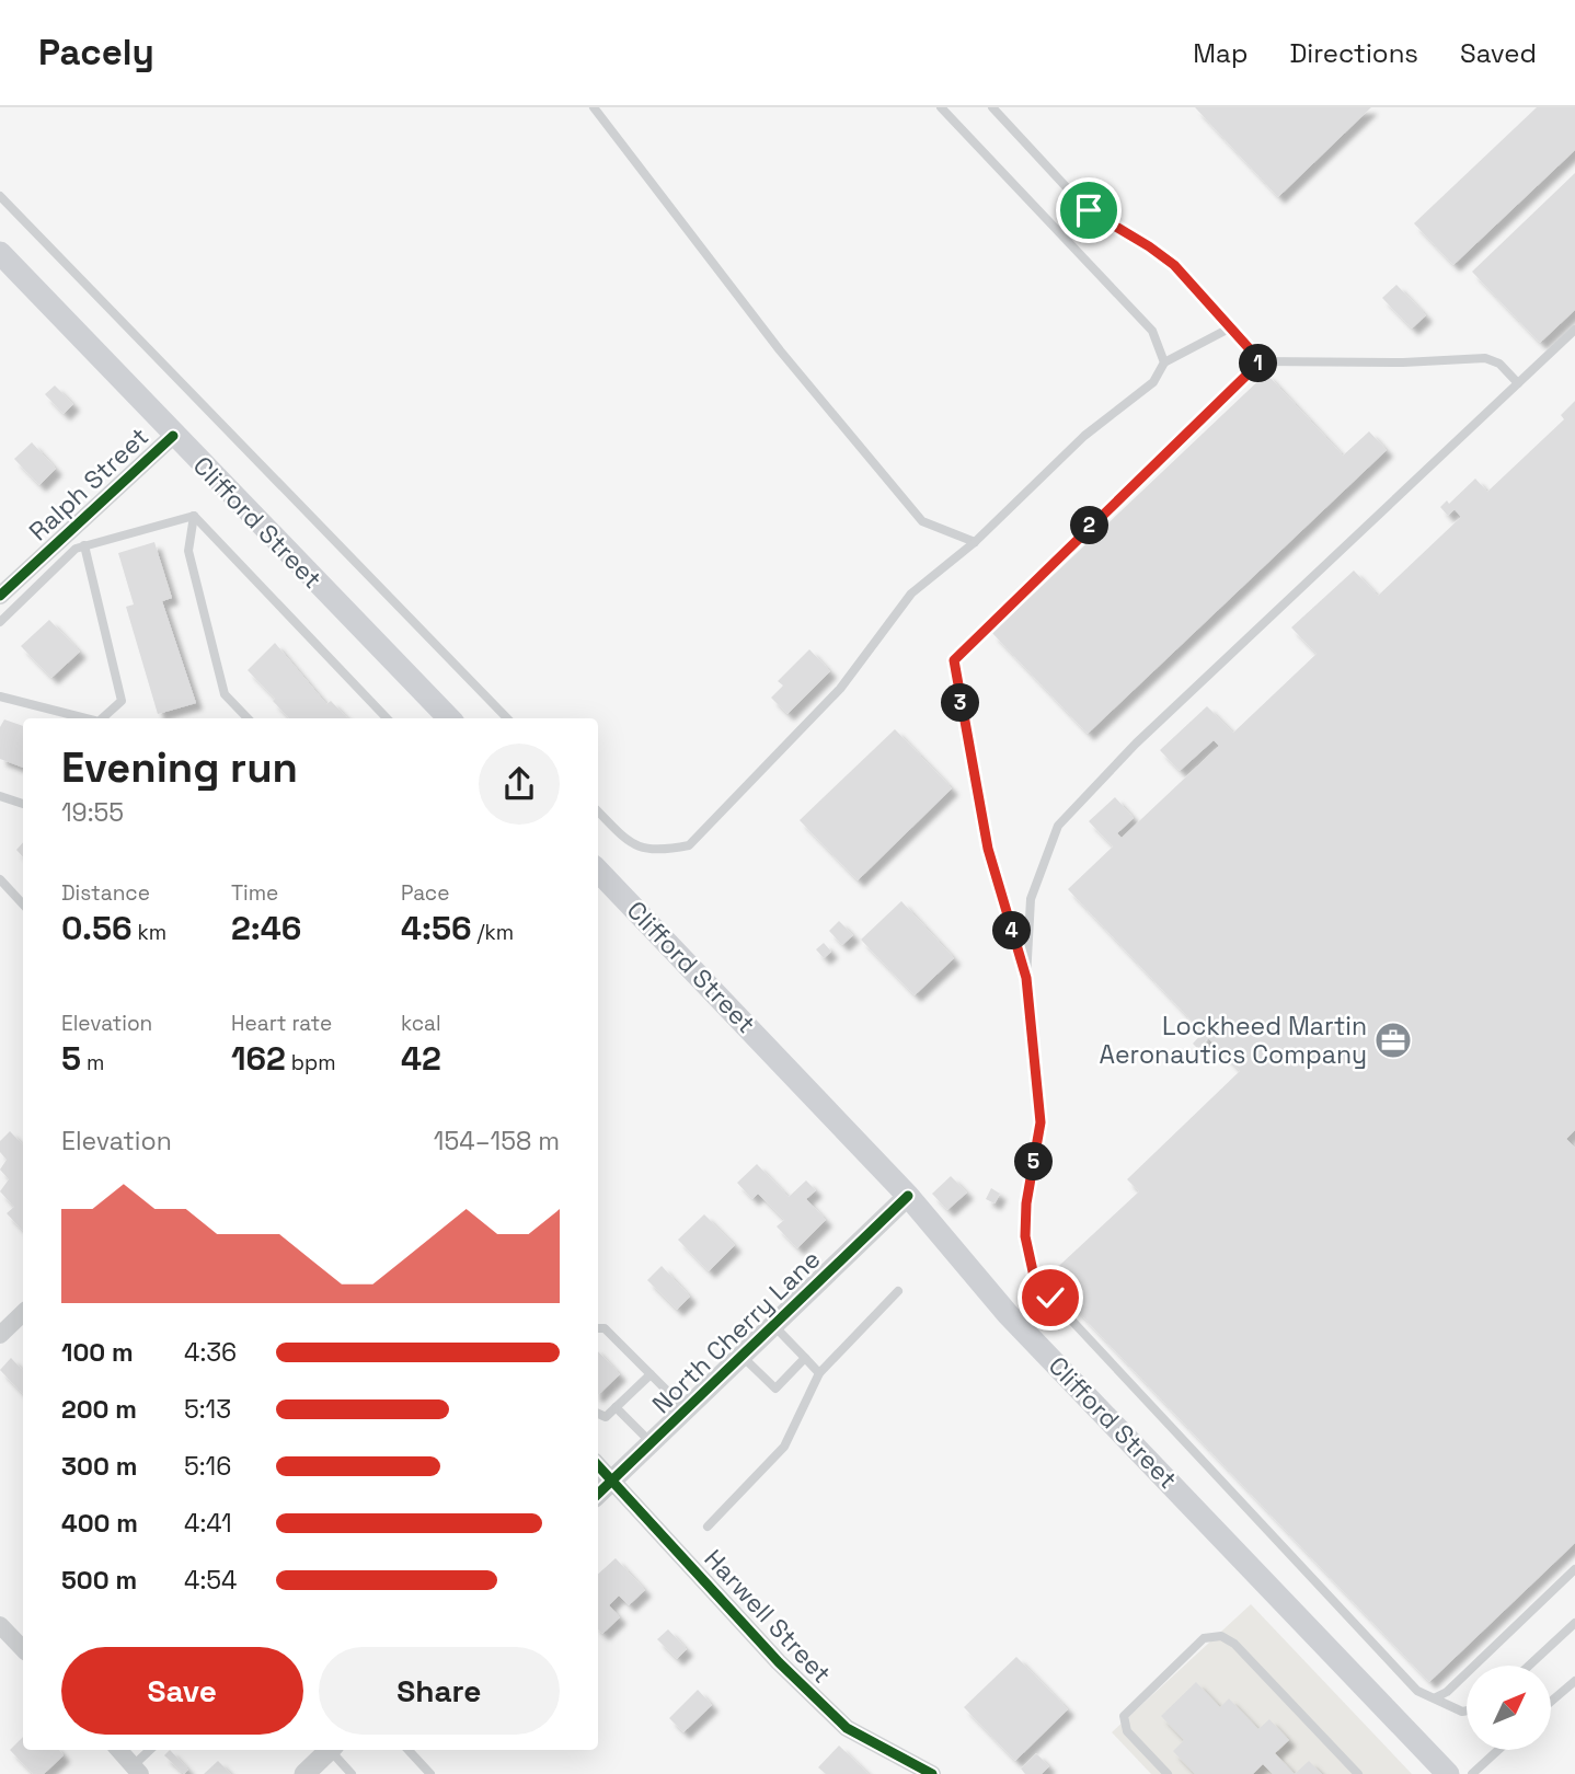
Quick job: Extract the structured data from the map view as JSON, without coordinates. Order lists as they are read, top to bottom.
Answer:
{
  "streets": {
    "main road": ["Clifford Street"],
    "street": ["Ralph Street", "North Cherry Lane", "Harwell Street"]
  },
  "crossings": [
    ["Ralph Street", "Clifford Street"],
    ["Clifford Street", "North Cherry Lane"],
    ["North Cherry Lane", "Harwell Street"]
  ],
  "places": {
    "office": ["Lockheed Martin Aeronautics Company"]
  },
  "north": "top right",
  "page": {
    "header": "Pacely",
    "nav": ["Map", "Directions", "Saved"],
    "pins": [
      "1",
      "2",
      "3",
      "4",
      "5"
    ],
    "heading": ["Evening run", "19:55"],
    "stats": [
      ["Distance", "0.56 km"],
      ["Time", "2:46"],
      ["Pace", "4:56 /km"],
      ["Elevation", "5 m"],
      ["Heart rate", "162 bpm"],
      ["kcal", "42"]
    ],
    "chart": ["Elevation", "154–158 m"],
    "list": [
      {
        "name": "100 m",
        "note": "4:36"
      },
      {
        "name": "200 m",
        "note": "5:13"
      },
      {
        "name": "300 m",
        "note": "5:16"
      },
      {
        "name": "400 m",
        "note": "4:41"
      },
      {
        "name": "500 m",
        "note": "4:54"
      }
    ],
    "buttons": ["Save", "Share"]
  }
}
